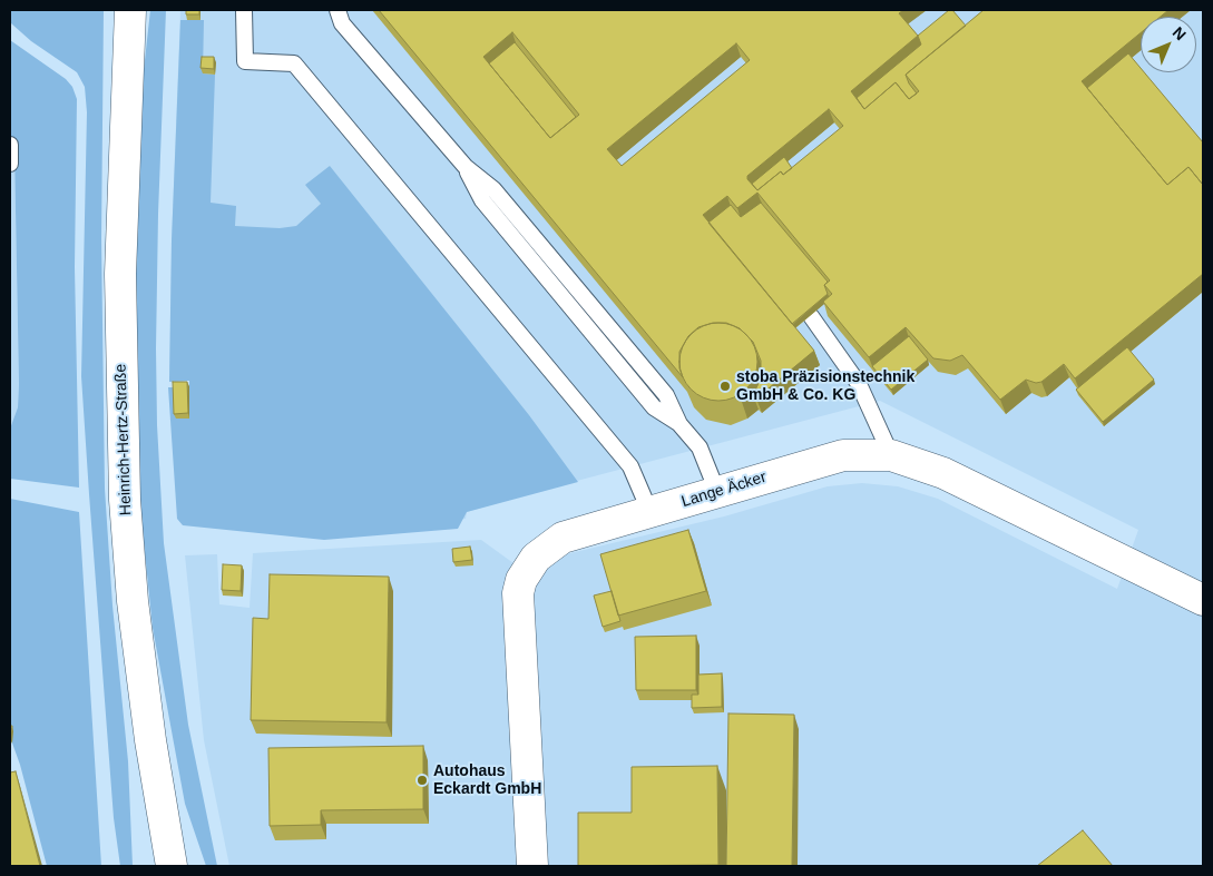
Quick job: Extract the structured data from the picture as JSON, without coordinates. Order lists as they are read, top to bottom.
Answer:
{
  "streets": {
    "street": ["Heinrich-Hertz-Straße", "Lange Äcker"]
  },
  "places": ["stoba Präzisionstechnik GmbH & Co. KG", "Autohaus Eckardt GmbH"],
  "north": "top right"
}
